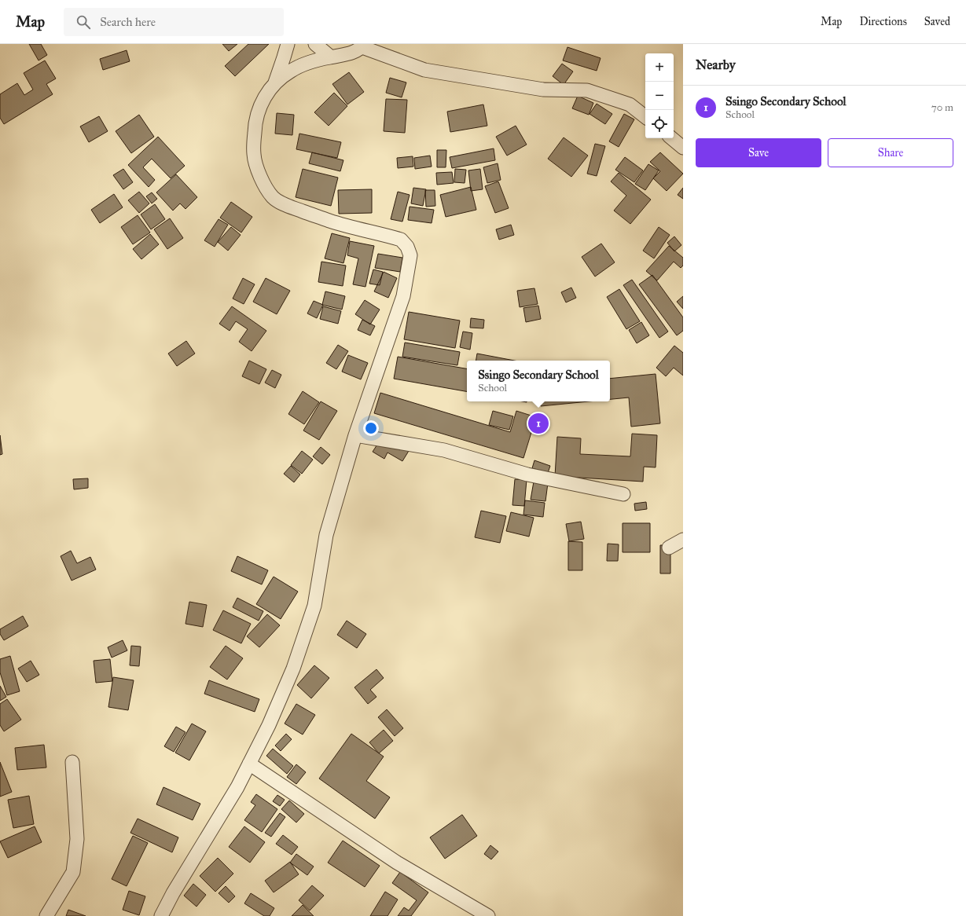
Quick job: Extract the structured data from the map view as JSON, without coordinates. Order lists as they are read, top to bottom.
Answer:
{
  "page": {
    "header": "Map",
    "search": "Search here",
    "nav": ["Map", "Directions", "Saved"],
    "heading": "Nearby",
    "map_buttons": ["+", "−"],
    "list": [
      {
        "mark": "1",
        "name": "Ssingo Secondary School",
        "note": "School",
        "value": "70 m"
      }
    ],
    "buttons": ["Save", "Share"],
    "popup": ["Ssingo Secondary School", "School"],
    "pins": "1"
  }
}
